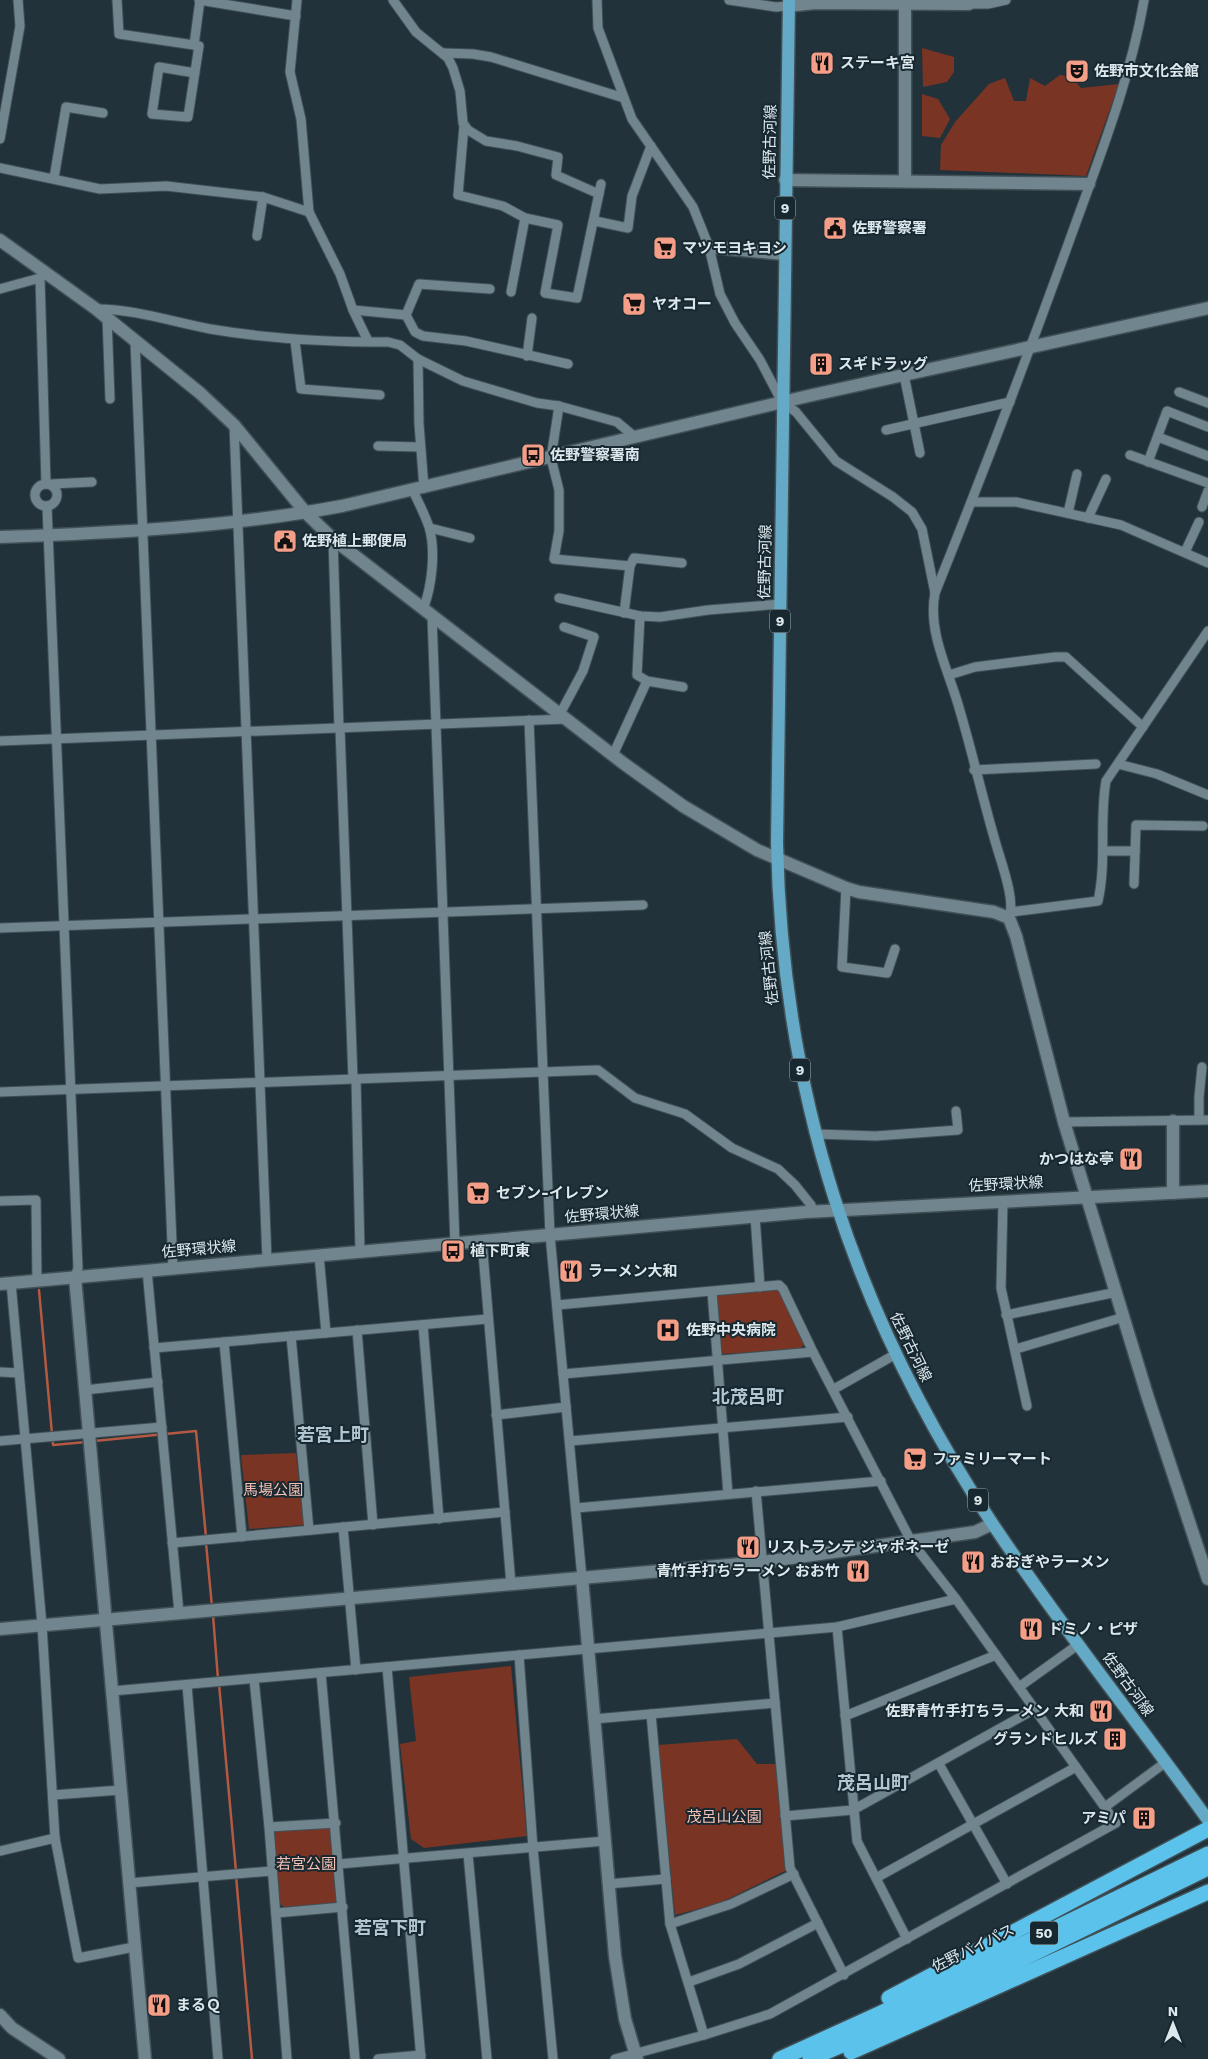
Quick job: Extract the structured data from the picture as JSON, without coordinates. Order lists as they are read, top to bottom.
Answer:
{
  "streets": {
    "highway": ["50", "佐野バイパス"],
    "main road": ["佐野古河線", "9"],
    "street": ["佐野環状線"]
  },
  "crossings": [
    ["佐野古河線", "佐野環状線"]
  ],
  "districts": [
    "北茂呂町",
    "若宮上町",
    "茂呂山町",
    "若宮下町"
  ],
  "parks": ["馬場公園", "茂呂山公園", "若宮公園"],
  "places": {
    "restaurant": [
      "ステーキ宮",
      "かつはな亭",
      "ラーメン大和",
      "リストランテ ジャポネーゼ",
      "おおぎやラーメン",
      "青竹手打ちラーメン おお竹",
      "ドミノ・ピザ",
      "佐野青竹手打ちラーメン 大和",
      "まるＱ"
    ],
    "theatre": ["佐野市文化会館"],
    "public building": ["佐野警察署", "佐野植上郵便局"],
    "supermarket": [
      "マツモヨキヨシ",
      "ヤオコー",
      "セブン-イレブン",
      "ファミリーマート"
    ],
    "building": ["スギドラッグ", "グランドヒルズ", "アミパ"],
    "bus stop": ["佐野警察署南", "植下町東"],
    "hospital": ["佐野中央病院"]
  },
  "north": "top"
}
